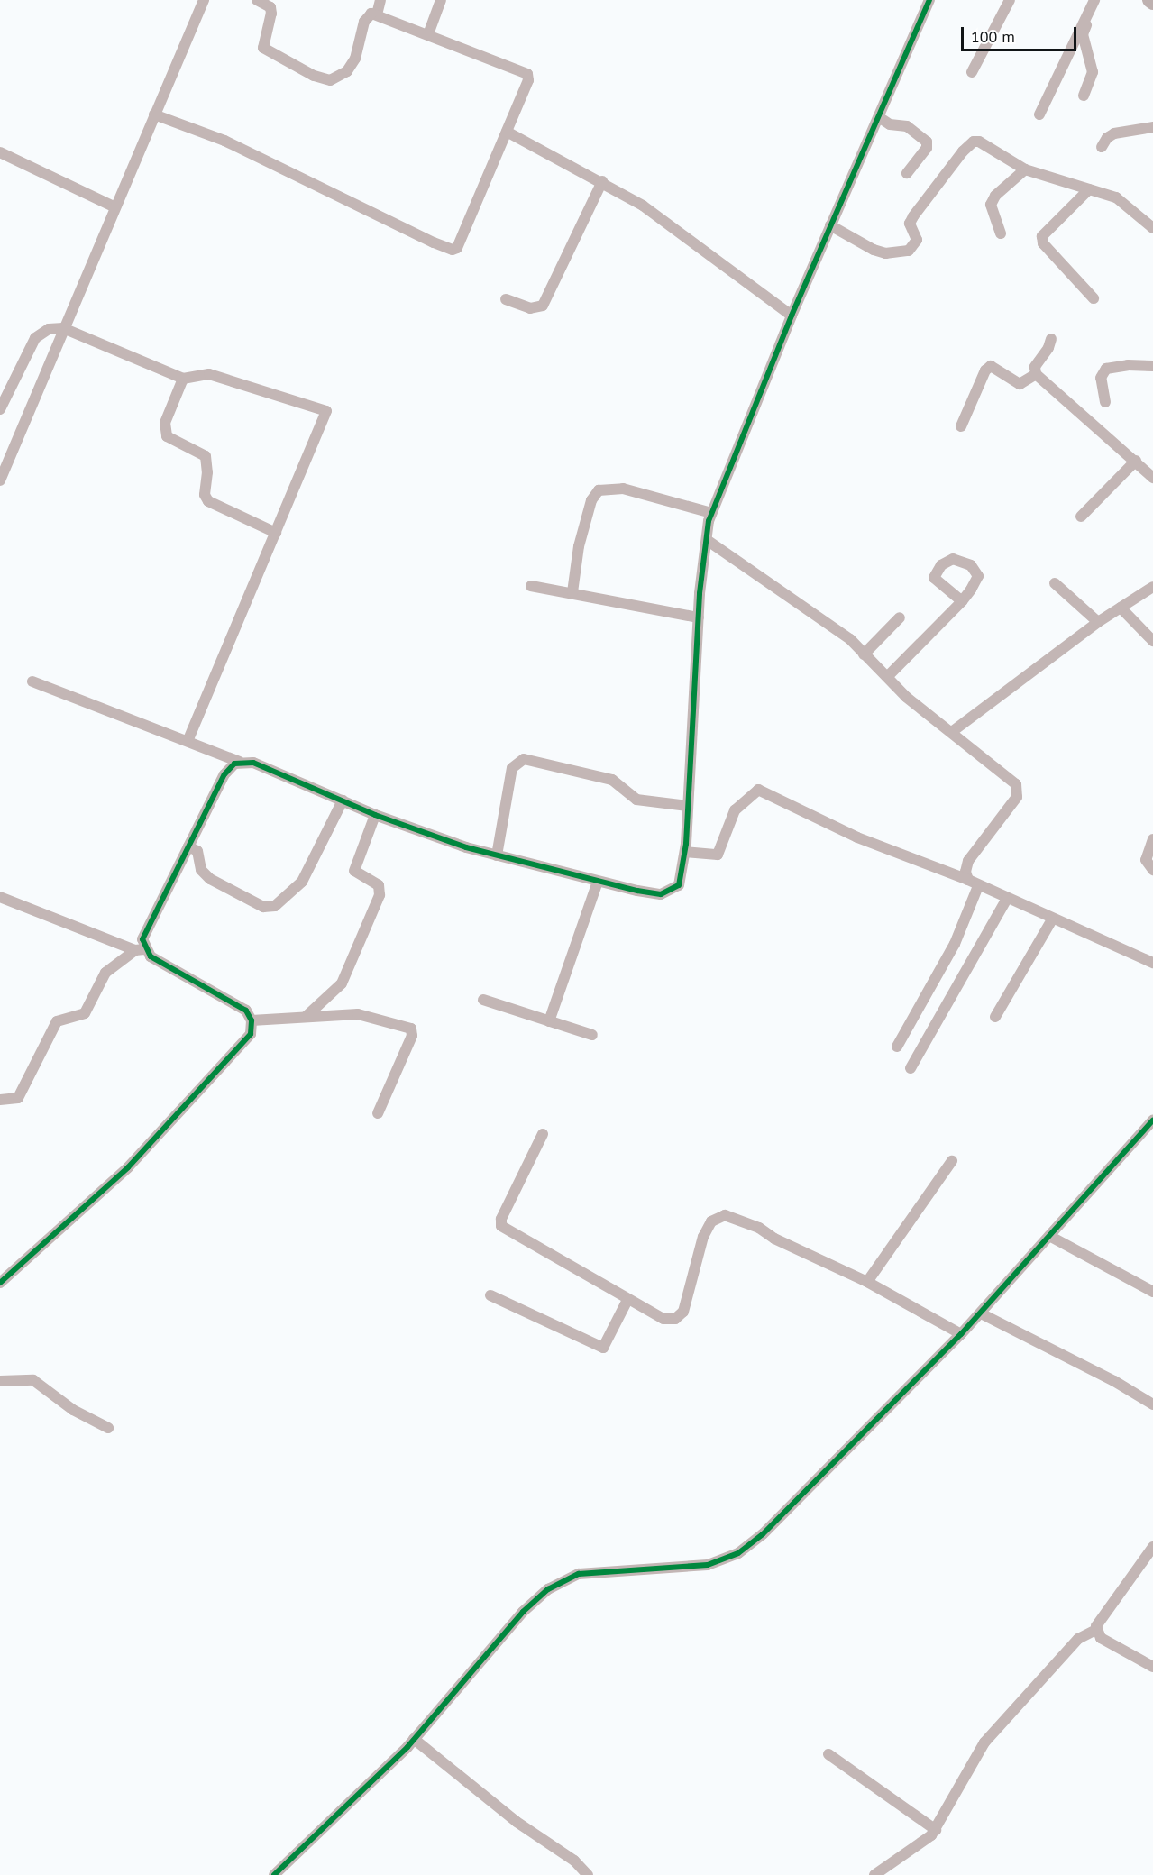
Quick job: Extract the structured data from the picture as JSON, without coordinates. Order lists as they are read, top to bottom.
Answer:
{
  "scale_bar": "100 m"
}
